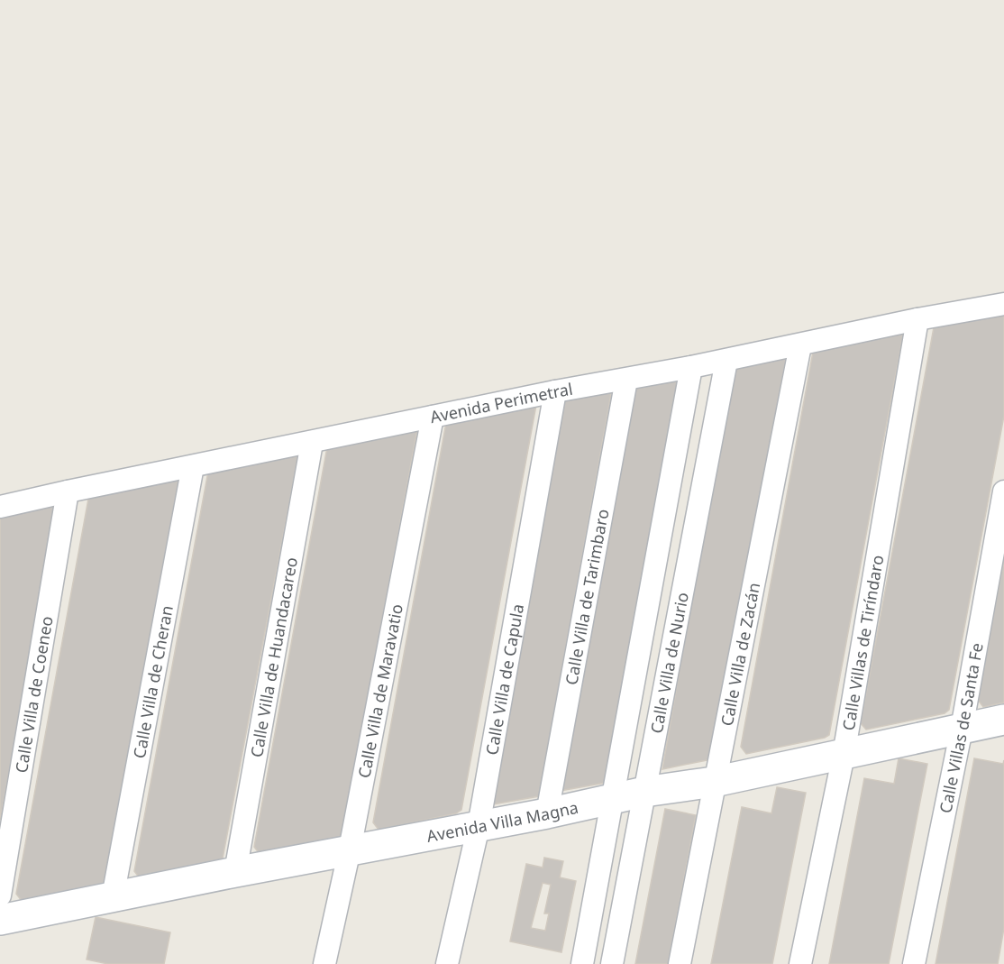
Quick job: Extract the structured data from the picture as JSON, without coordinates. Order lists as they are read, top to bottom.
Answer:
{
  "streets": {
    "street": [
      "Avenida Perimetral",
      "Calle Villa de Tarimbaro",
      "Calle Villas de Tiríndaro",
      "Calle Villa de Zacán",
      "Calle Villa de Huandacareo",
      "Calle Villa de Nurio",
      "Calle Villa de Capula",
      "Calle Villa de Cheran",
      "Calle Villa de Maravatio",
      "Calle Villa de Coeneo",
      "Calle Villas de Santa Fe",
      "Avenida Villa Magna"
    ]
  },
  "crossings": [
    ["Avenida Perimetral", "Calle Villa de Tarimbaro"],
    ["Avenida Perimetral", "Calle Villas de Tiríndaro"],
    ["Avenida Perimetral", "Calle Villa de Zacán"],
    ["Avenida Perimetral", "Calle Villa de Huandacareo"],
    ["Avenida Perimetral", "Calle Villa de Nurio"],
    ["Avenida Perimetral", "Calle Villa de Capula"],
    ["Avenida Perimetral", "Calle Villa de Cheran"],
    ["Avenida Perimetral", "Calle Villa de Maravatio"],
    ["Avenida Perimetral", "Calle Villa de Coeneo"],
    ["Calle Villa de Tarimbaro", "Avenida Villa Magna"],
    ["Calle Villas de Tiríndaro", "Avenida Villa Magna"],
    ["Calle Villa de Zacán", "Avenida Villa Magna"],
    ["Calle Villa de Huandacareo", "Avenida Villa Magna"],
    ["Calle Villa de Nurio", "Avenida Villa Magna"],
    ["Calle Villa de Capula", "Avenida Villa Magna"],
    ["Calle Villa de Cheran", "Avenida Villa Magna"],
    ["Calle Villa de Maravatio", "Avenida Villa Magna"],
    ["Calle Villas de Santa Fe", "Avenida Villa Magna"]
  ]
}
